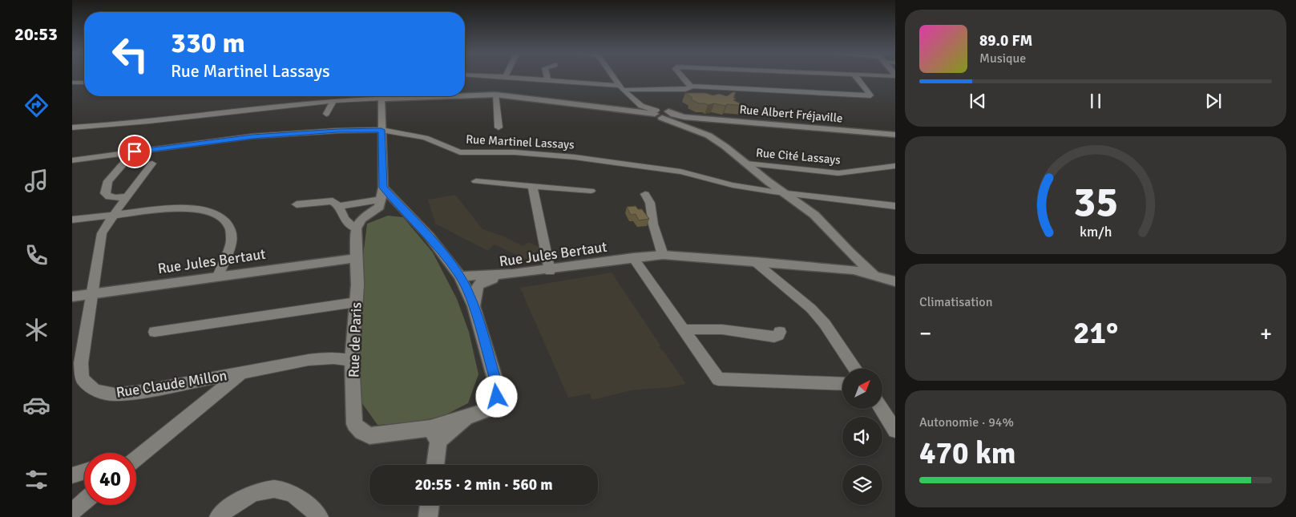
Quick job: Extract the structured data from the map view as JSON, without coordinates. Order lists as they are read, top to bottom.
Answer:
{
  "streets": {
    "street": [
      "Rue Albert Fréjaville",
      "Rue Martinel Lassays",
      "Rue Cité Lassays",
      "Rue Jules Bertaut",
      "Rue de Paris",
      "Rue Claude Millon"
    ]
  },
  "crossings": [
    ["Rue Jules Bertaut", "Rue de Paris"],
    ["Rue Jules Bertaut", "Rue Claude Millon"],
    ["Rue de Paris", "Rue Claude Millon"]
  ],
  "north": "top right",
  "page": {
    "tabs": "20:53",
    "turn": ["330 m", "Rue Martinel Lassays"],
    "song": ["89.0 FM", "Musique"],
    "tile": [
      "Climatisation",
      ["Autonomie · 94%", "470 km"]
    ],
    "heat": ["−", "21°", "+"],
    "limit": "40",
    "trip": "20:55 · 2 min · 560 m",
    "gauge": ["35", "km/h"]
  }
}
